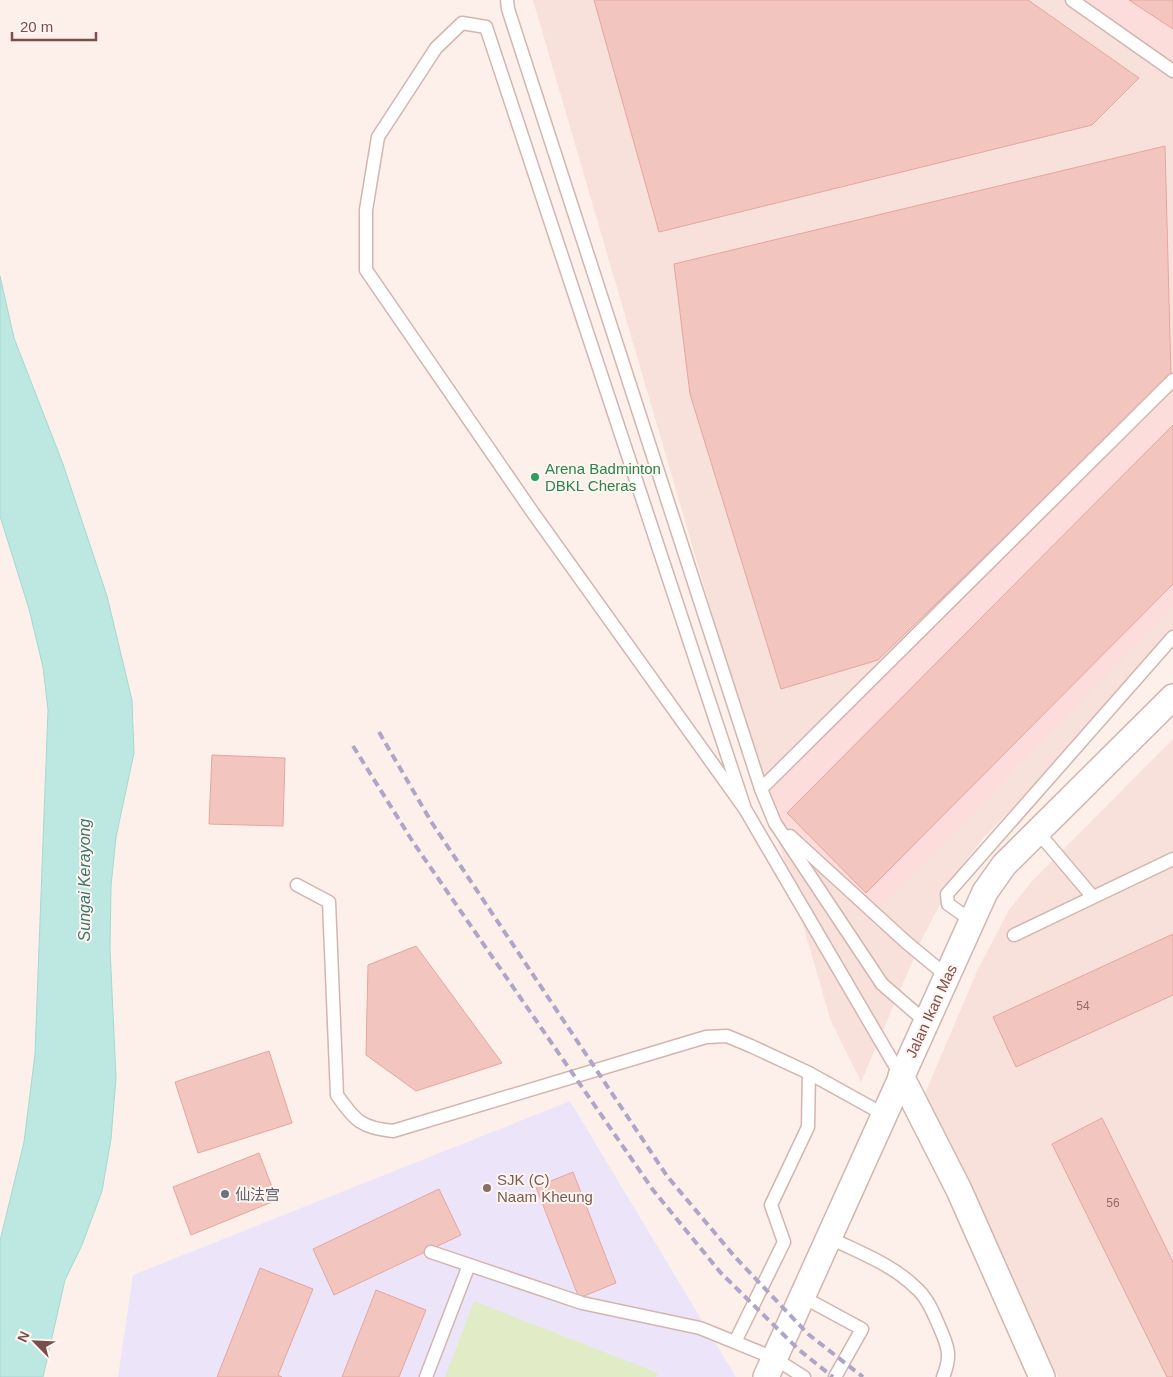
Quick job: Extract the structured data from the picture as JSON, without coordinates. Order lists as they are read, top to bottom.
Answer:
{
  "streets": {
    "street": ["Jalan Ikan Mas"]
  },
  "water": ["Sungai Kerayong"],
  "places": ["Arena Badminton DBKL Cheras", "SJK (C) Naam Kheung", "仙法宫"],
  "house_numbers": ["54", "56"],
  "scale_bar": "20 m",
  "north": "top left"
}
